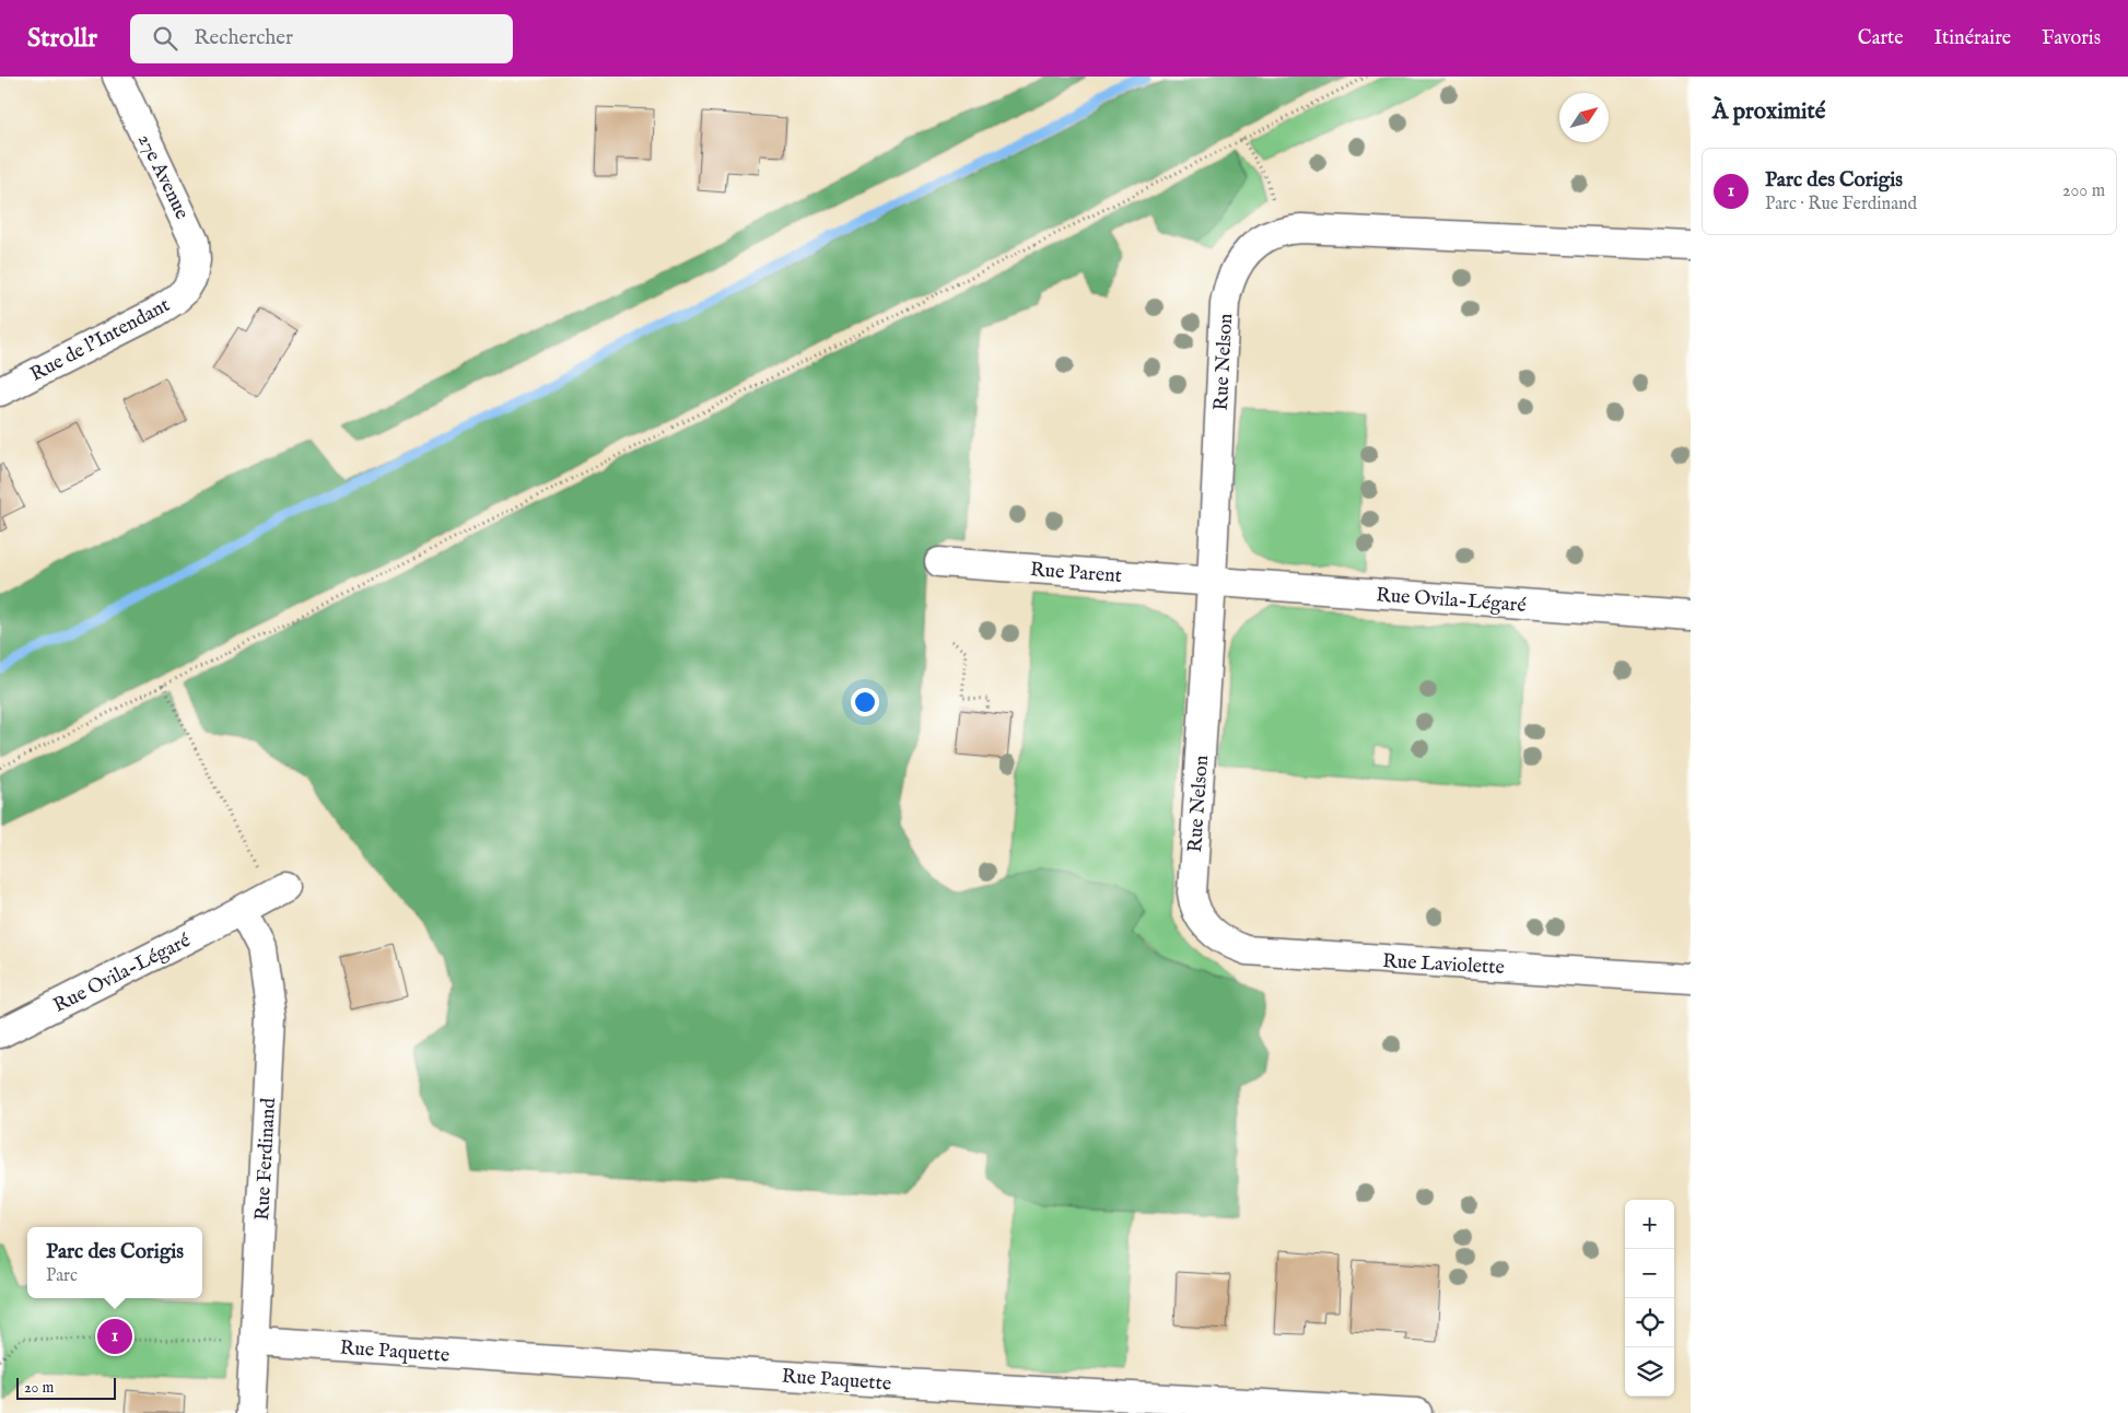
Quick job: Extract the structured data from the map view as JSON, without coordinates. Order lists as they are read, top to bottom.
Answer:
{
  "streets": {
    "street": [
      "27e Avenue",
      "Rue de l'Intendant",
      "Rue Nelson",
      "Rue Parent",
      "Rue Ovila-Légaré",
      "Rue Laviolette",
      "Rue Ferdinand",
      "Rue Paquette"
    ]
  },
  "crossings": [
    ["27e Avenue", "Rue de l'Intendant"],
    ["Rue Nelson", "Rue Parent"],
    ["Rue Nelson", "Rue Ovila-Légaré"],
    ["Rue Nelson", "Rue Laviolette"],
    ["Rue Parent", "Rue Ovila-Légaré"],
    ["Rue Ovila-Légaré", "Rue Ferdinand"],
    ["Rue Ferdinand", "Rue Paquette"]
  ],
  "scale_bar": "20 m",
  "north": "top right",
  "page": {
    "header": "Strollr",
    "search": "Rechercher",
    "nav": ["Carte", "Itinéraire", "Favoris"],
    "heading": "À proximité",
    "list": [
      {
        "mark": "1",
        "name": "Parc des Corigis",
        "note": "Parc · Rue Ferdinand",
        "value": "200 m"
      }
    ],
    "map_buttons": ["+", "−"],
    "popup": ["Parc des Corigis", "Parc"],
    "pins": "1",
    "scale": "20 m"
  }
}
